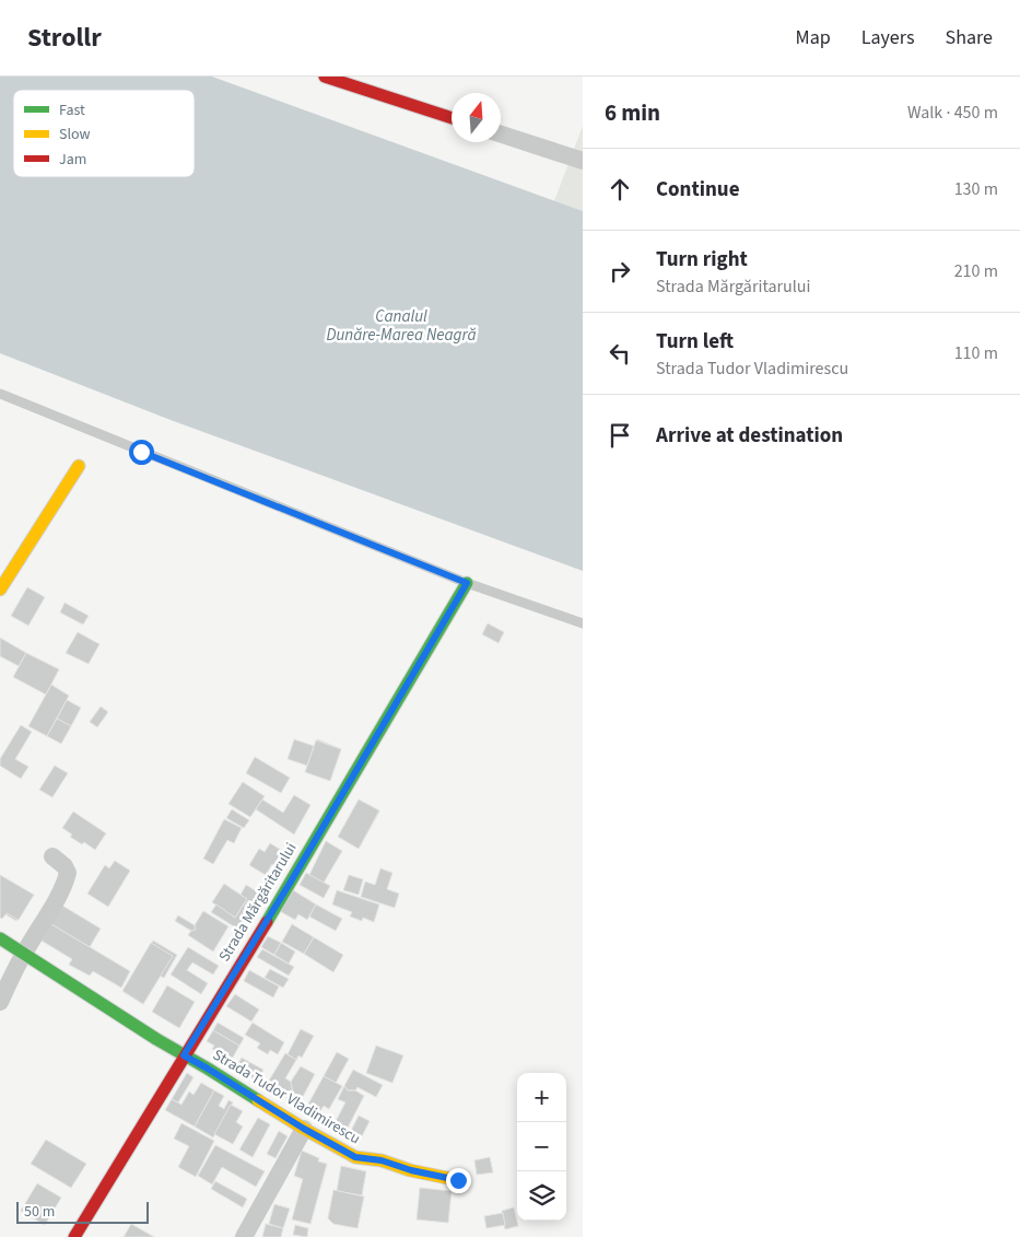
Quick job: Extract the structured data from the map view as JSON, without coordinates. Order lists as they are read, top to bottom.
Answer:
{
  "streets": {
    "street": ["Strada Mărgăritarului", "Strada Tudor Vladimirescu"]
  },
  "crossings": [
    ["Strada Mărgăritarului", "Strada Tudor Vladimirescu"]
  ],
  "water": ["Canalul Dunăre-Marea Neagră"],
  "legend": ["Fast", "Slow", "Jam"],
  "scale_bar": "50 m",
  "north": "top",
  "page": {
    "header": "Strollr",
    "nav": ["Map", "Layers", "Share"],
    "heading": ["6 min", "Walk · 450 m"],
    "list": [
      ["Continue", "130 m"],
      ["Turn right", "Strada Mărgăritarului", "210 m"],
      ["Turn left", "Strada Tudor Vladimirescu", "110 m"],
      "Arrive at destination"
    ],
    "map_buttons": ["+", "−"],
    "scale": "50 m"
  }
}
